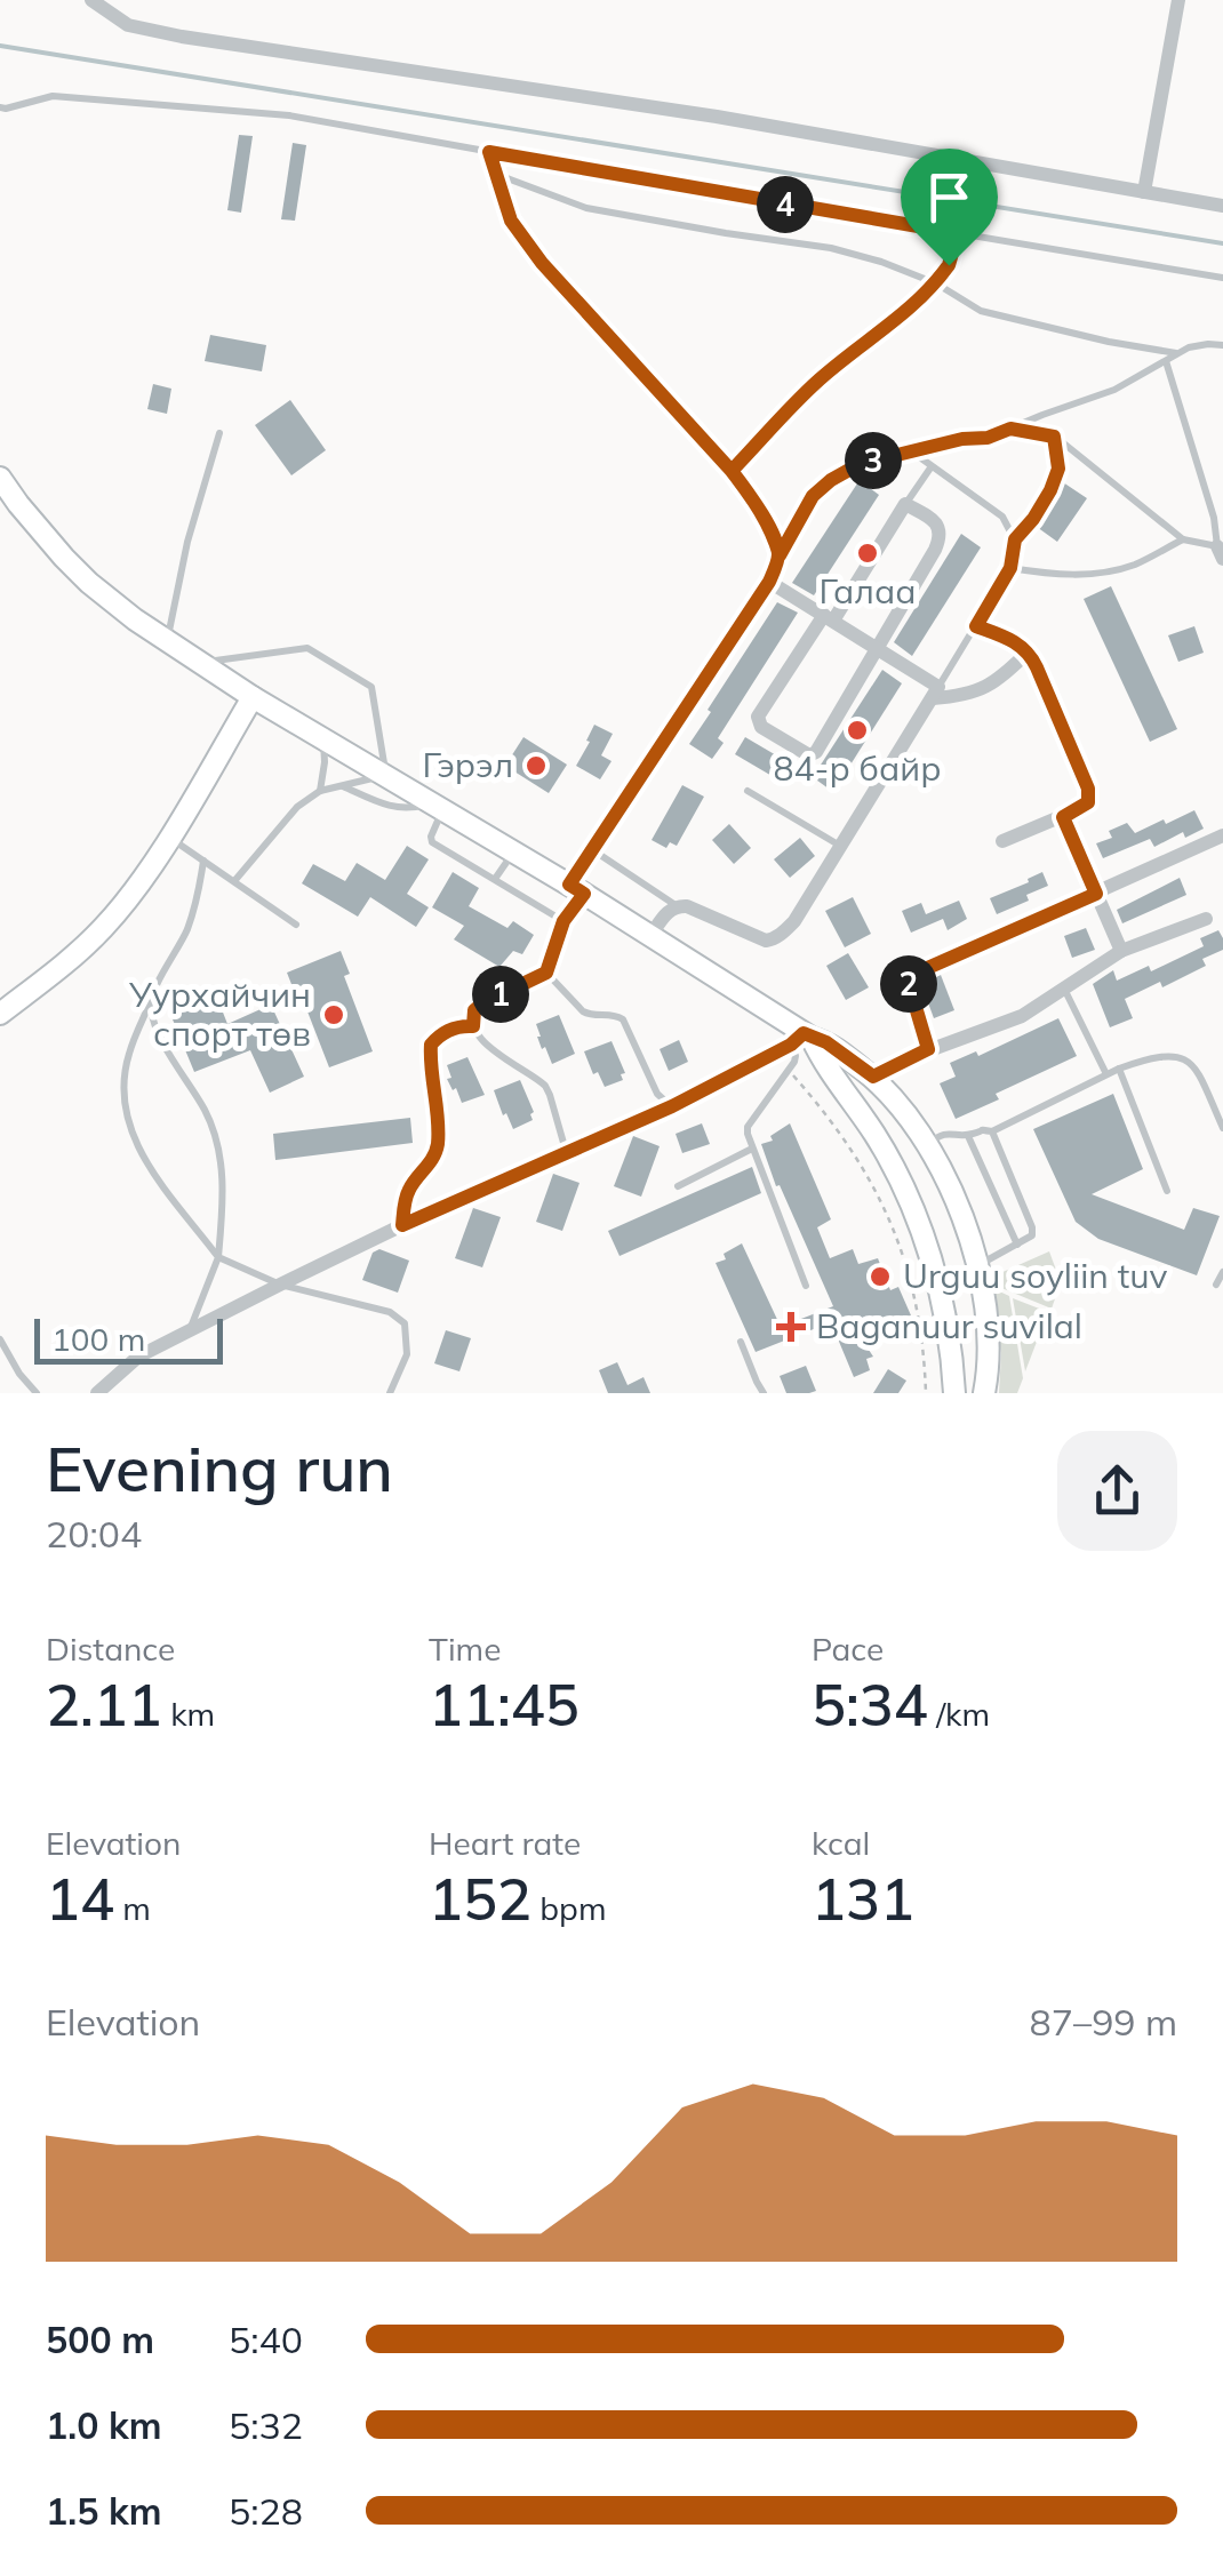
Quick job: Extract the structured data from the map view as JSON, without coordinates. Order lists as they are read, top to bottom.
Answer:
{
  "places": {
    "other": [
      "Галаа",
      "84-р байр",
      "Гэрэл",
      "Уурхайчин спорт төв",
      "Urguu soyliin tuv"
    ],
    "health": ["Baganuur suvilal"]
  },
  "scale_bar": "100 m",
  "page": {
    "pins": [
      "4",
      "3",
      "2",
      "1"
    ],
    "scale": "100 m",
    "heading": ["Evening run", "20:04"],
    "stats": [
      ["Distance", "2.11 km"],
      ["Time", "11:45"],
      ["Pace", "5:34 /km"],
      ["Elevation", "14 m"],
      ["Heart rate", "152 bpm"],
      ["kcal", "131"]
    ],
    "chart": ["Elevation", "87–99 m"],
    "list": [
      {
        "name": "500 m",
        "note": "5:40"
      },
      {
        "name": "1.0 km",
        "note": "5:32"
      },
      {
        "name": "1.5 km",
        "note": "5:28"
      }
    ]
  }
}
